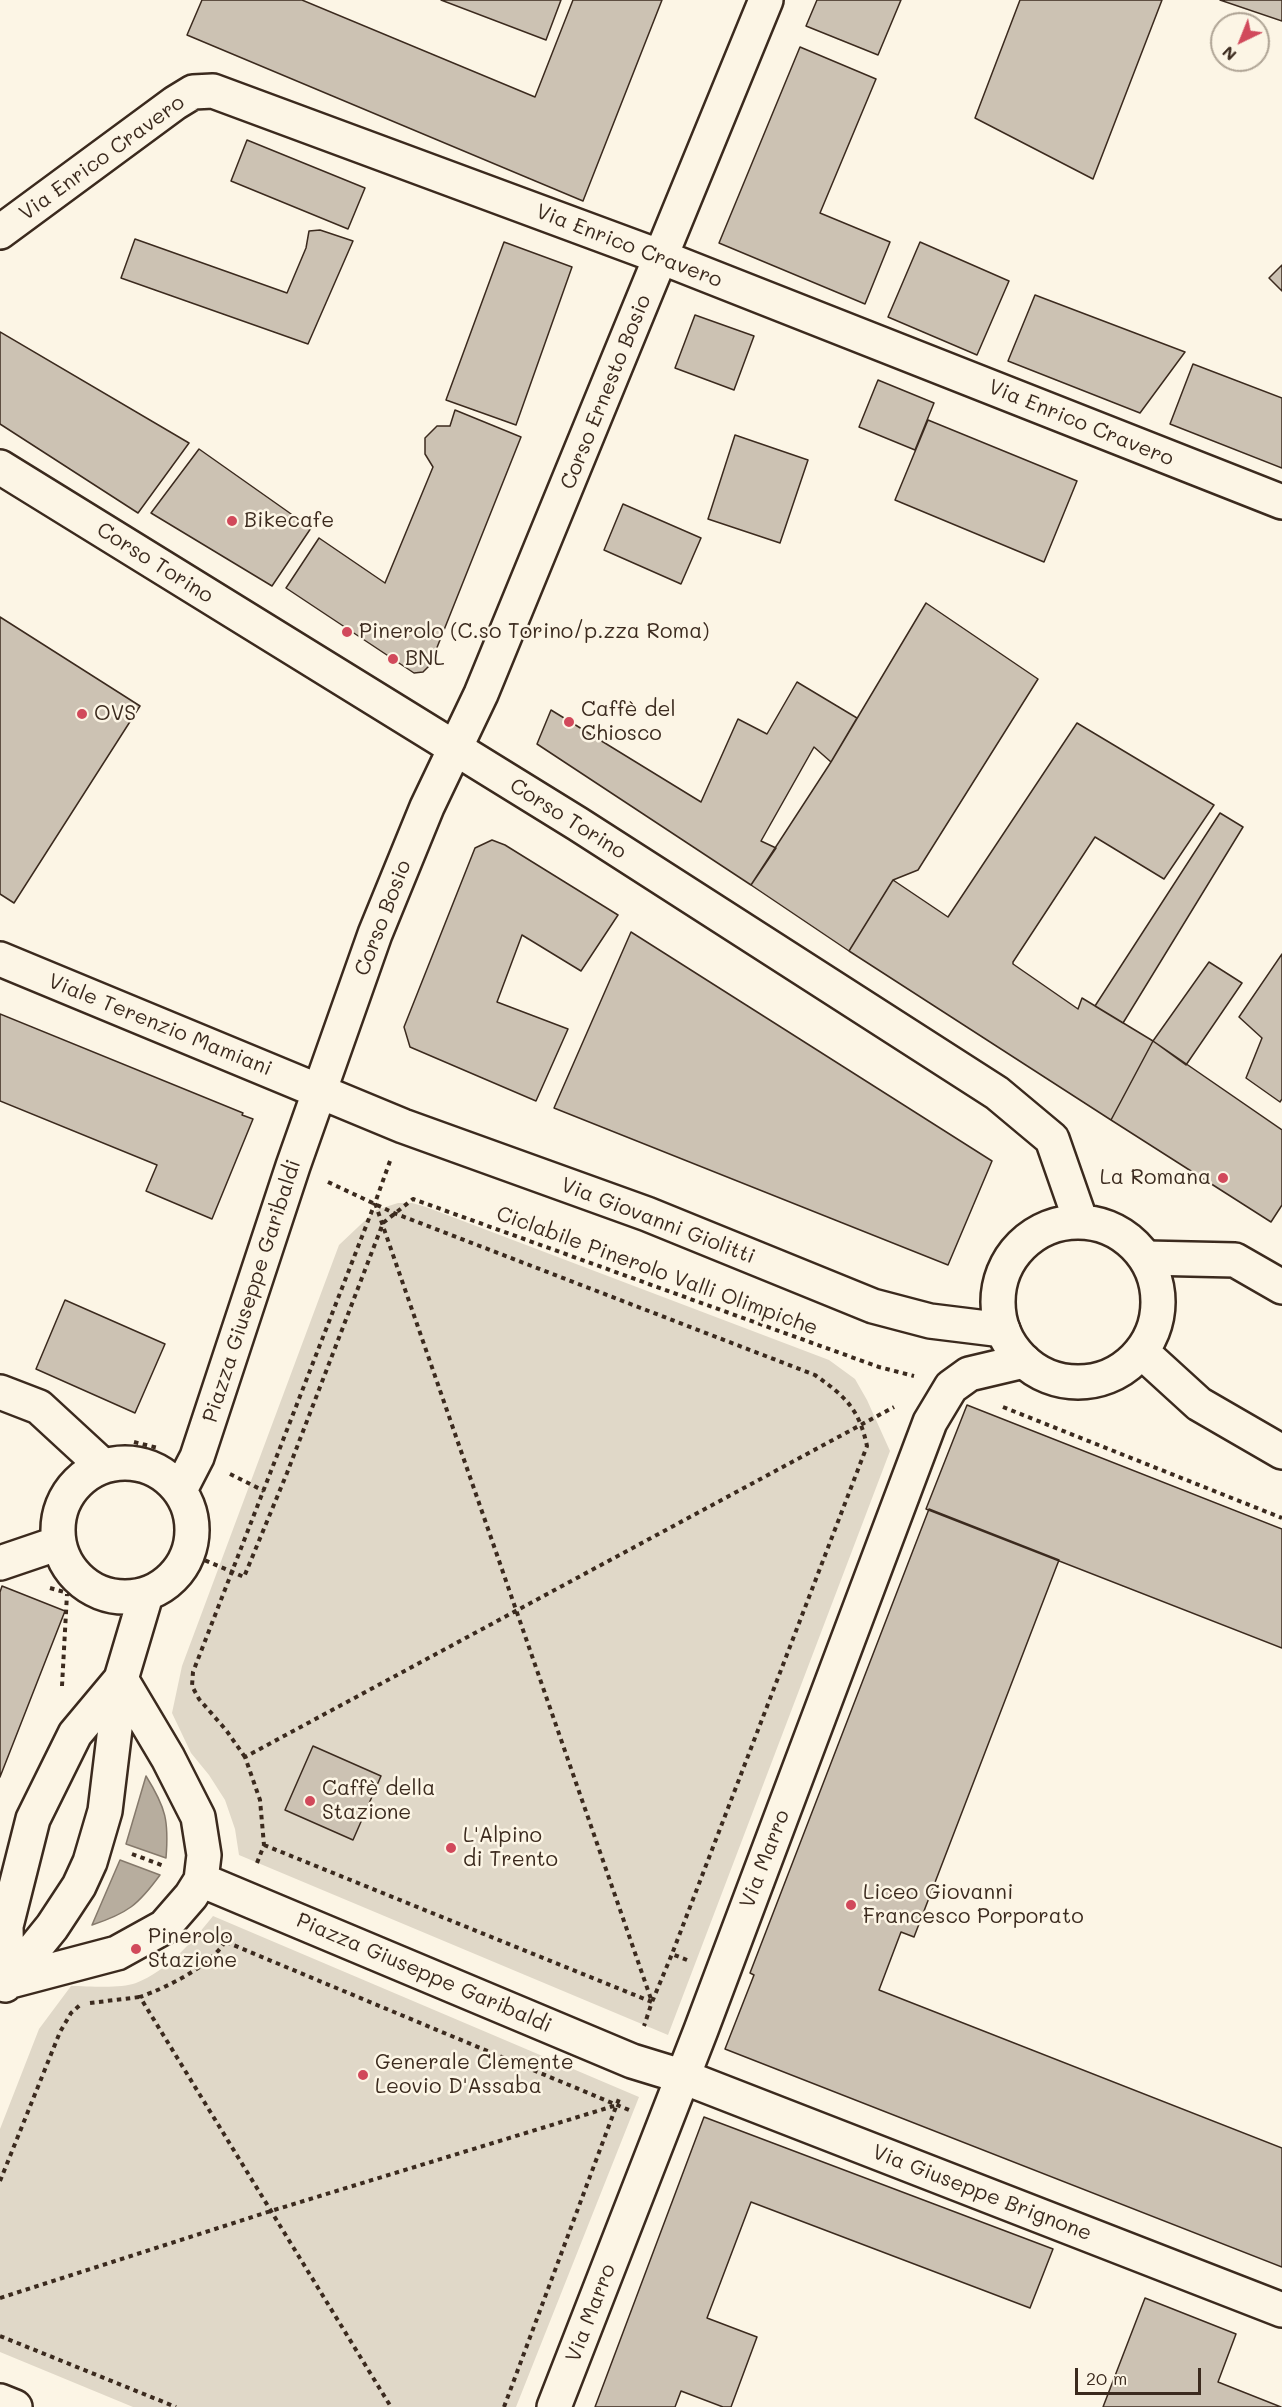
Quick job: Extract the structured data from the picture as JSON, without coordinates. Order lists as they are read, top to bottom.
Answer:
{
  "streets": {
    "street": [
      "Via Enrico Cravero",
      "Corso Ernesto Bosio",
      "Corso Torino",
      "Corso Bosio",
      "Viale Terenzio Mamiani",
      "Via Giovanni Giolitti",
      "Piazza Giuseppe Garibaldi",
      "Via Marro",
      "Via Giuseppe Brignone"
    ],
    "path": ["Ciclabile Pinerolo Valli Olimpiche"]
  },
  "crossings": [
    ["Via Enrico Cravero", "Corso Ernesto Bosio"],
    ["Corso Ernesto Bosio", "Corso Torino"],
    ["Corso Ernesto Bosio", "Corso Bosio"],
    ["Corso Torino", "Corso Bosio"],
    ["Corso Torino", "Via Giovanni Giolitti"],
    ["Corso Bosio", "Viale Terenzio Mamiani"],
    ["Corso Bosio", "Via Giovanni Giolitti"],
    ["Corso Bosio", "Piazza Giuseppe Garibaldi"],
    ["Viale Terenzio Mamiani", "Via Giovanni Giolitti"],
    ["Viale Terenzio Mamiani", "Piazza Giuseppe Garibaldi"],
    ["Via Giovanni Giolitti", "Piazza Giuseppe Garibaldi"],
    ["Ciclabile Pinerolo Valli Olimpiche", "Via Marro"],
    ["Piazza Giuseppe Garibaldi", "Via Marro"],
    ["Piazza Giuseppe Garibaldi", "Via Giuseppe Brignone"],
    ["Via Marro", "Via Giuseppe Brignone"]
  ],
  "places": [
    "Bikecafe",
    "Pinerolo (C.so Torino/p.zza Roma)",
    "BNL",
    "OVS",
    "Caffè del Chiosco",
    "La Romana",
    "Caffè della Stazione",
    "L'Alpino di Trento",
    "Liceo Giovanni Francesco Porporato",
    "Pinerolo Stazione",
    "Generale Clemente Leovio D'Assaba"
  ],
  "scale_bar": "20 m",
  "north": "bottom left"
}
